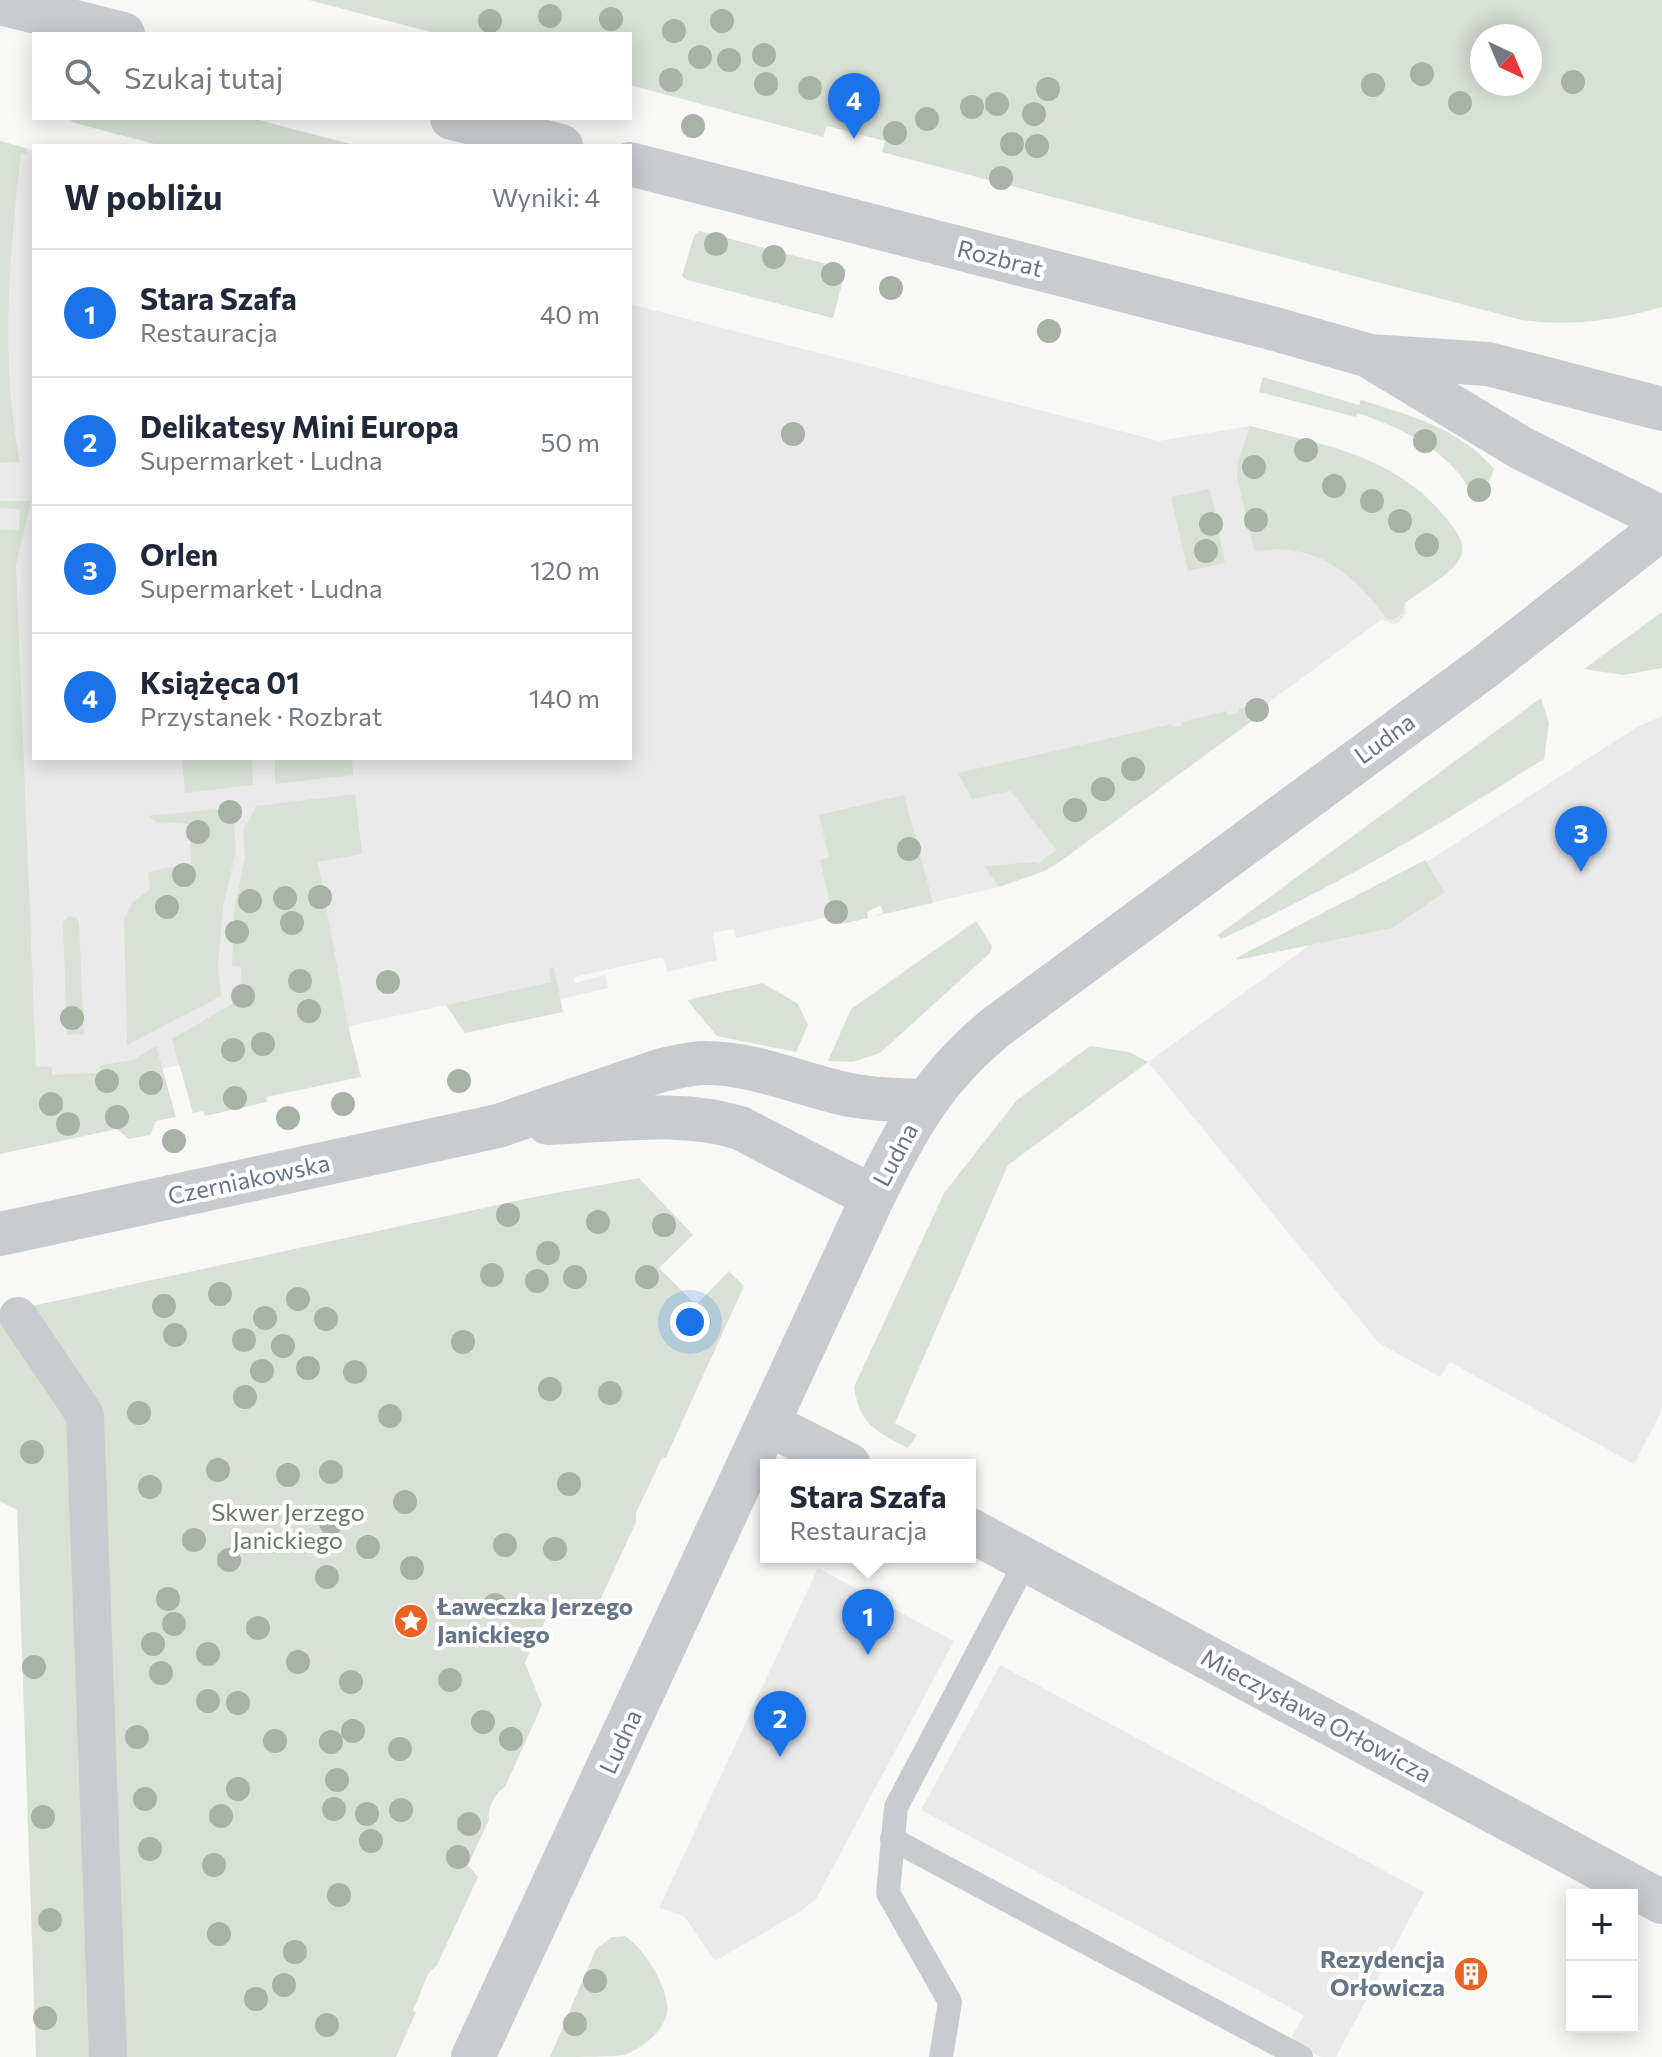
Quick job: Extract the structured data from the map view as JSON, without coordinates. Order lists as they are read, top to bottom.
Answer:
{
  "streets": {
    "street": [
      "Rozbrat",
      "Ludna",
      "Czerniakowska",
      "Mieczysława Orłowicza"
    ]
  },
  "crossings": [
    ["Ludna", "Czerniakowska"]
  ],
  "parks": ["Skwer Jerzego Janickiego"],
  "places": {
    "place": ["Ławeczka Jerzego Janickiego"],
    "building": ["Rezydencja Orłowicza"]
  },
  "north": "bottom right",
  "page": {
    "search": "Szukaj tutaj",
    "pins": [
      "4",
      "3",
      "1",
      "2"
    ],
    "heading": ["W pobliżu", "Wyniki: 4"],
    "list": [
      {
        "mark": "1",
        "name": "Stara Szafa",
        "note": "Restauracja",
        "value": "40 m"
      },
      {
        "mark": "2",
        "name": "Delikatesy Mini Europa",
        "note": "Supermarket · Ludna",
        "value": "50 m"
      },
      {
        "mark": "3",
        "name": "Orlen",
        "note": "Supermarket · Ludna",
        "value": "120 m"
      },
      {
        "mark": "4",
        "name": "Książęca 01",
        "note": "Przystanek · Rozbrat",
        "value": "140 m"
      }
    ],
    "popup": ["Stara Szafa", "Restauracja"],
    "map_buttons": ["+", "−"]
  }
}
